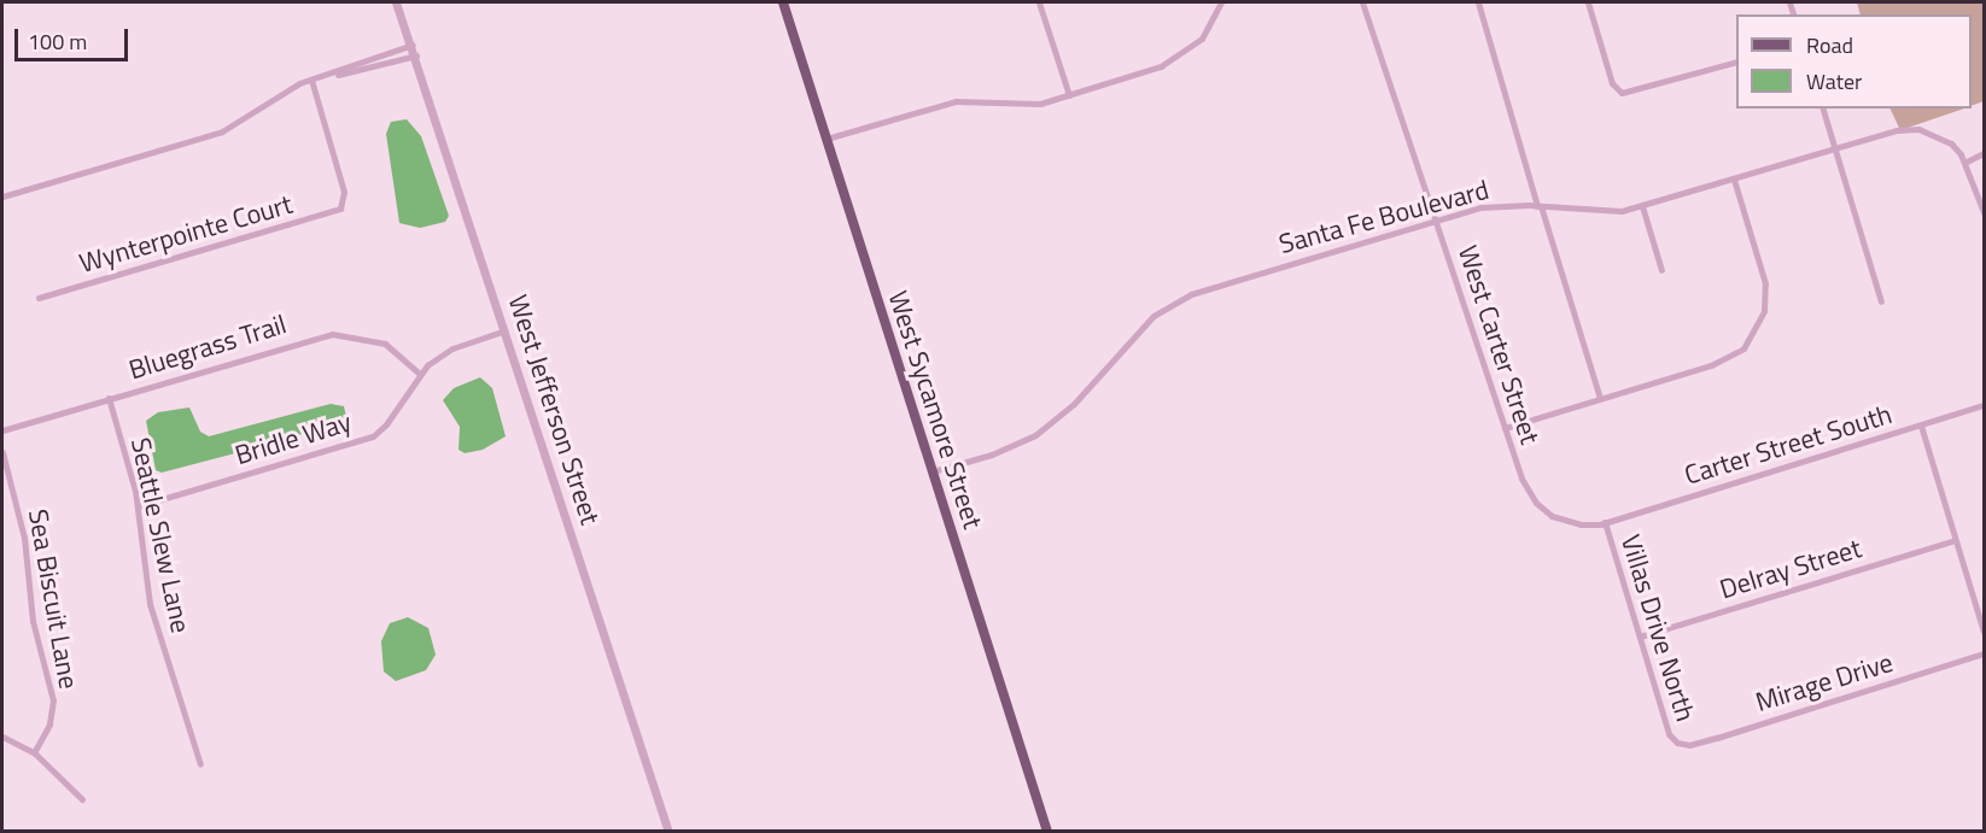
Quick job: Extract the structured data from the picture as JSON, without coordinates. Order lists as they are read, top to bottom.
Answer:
{
  "streets": {
    "main road": ["West Sycamore Street"],
    "street": [
      "Santa Fe Boulevard",
      "Wynterpointe Court",
      "West Carter Street",
      "Bluegrass Trail",
      "West Jefferson Street",
      "Bridle Way",
      "Carter Street South",
      "Seattle Slew Lane",
      "Delray Street",
      "Sea Biscuit Lane",
      "Villas Drive North",
      "Mirage Drive"
    ]
  },
  "crossings": [
    ["Santa Fe Boulevard", "West Carter Street"],
    ["Santa Fe Boulevard", "West Sycamore Street"],
    ["West Carter Street", "Carter Street South"],
    ["West Carter Street", "Villas Drive North"],
    ["Bluegrass Trail", "Bridle Way"],
    ["Bluegrass Trail", "Seattle Slew Lane"],
    ["West Jefferson Street", "Bridle Way"],
    ["Bridle Way", "Seattle Slew Lane"],
    ["Carter Street South", "Villas Drive North"],
    ["Delray Street", "Villas Drive North"],
    ["Villas Drive North", "Mirage Drive"]
  ],
  "legend": ["Road", "Water"],
  "scale_bar": "100 m"
}
